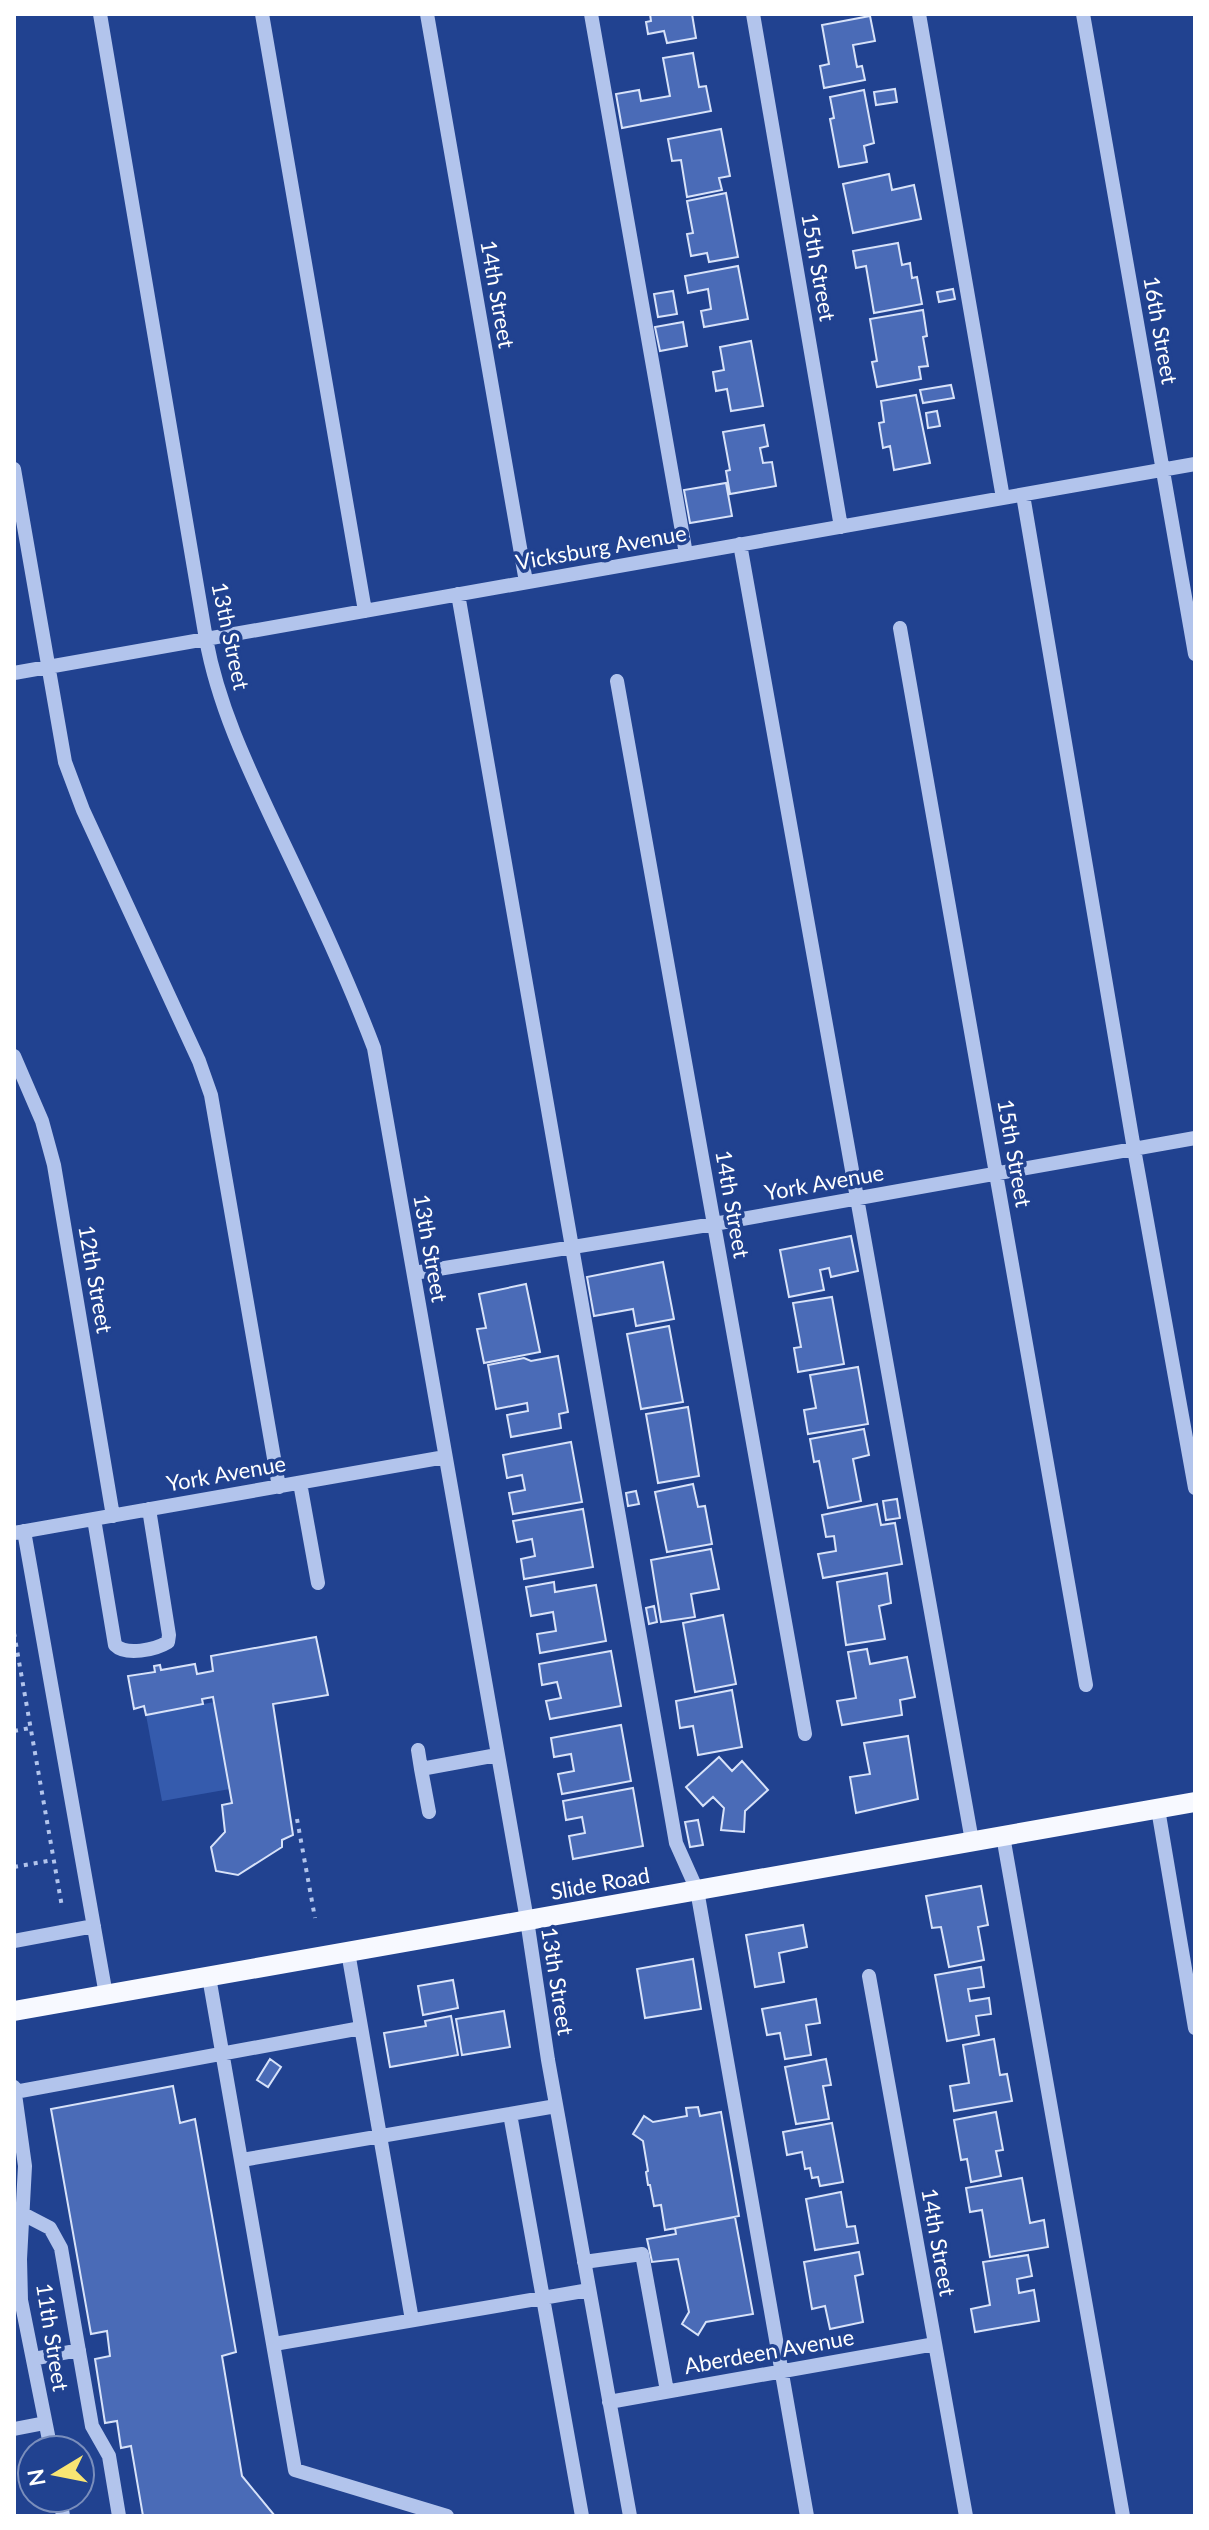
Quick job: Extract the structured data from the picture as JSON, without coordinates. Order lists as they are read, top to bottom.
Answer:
{
  "streets": {
    "main road": ["Slide Road"],
    "street": [
      "15th Street",
      "14th Street",
      "16th Street",
      "Vicksburg Avenue",
      "13th Street",
      "York Avenue",
      "12th Street",
      "11th Street",
      "Aberdeen Avenue"
    ]
  },
  "crossings": [
    ["15th Street", "Vicksburg Avenue"],
    ["15th Street", "York Avenue"],
    ["14th Street", "Vicksburg Avenue"],
    ["14th Street", "York Avenue"],
    ["14th Street", "Aberdeen Avenue"],
    ["16th Street", "Vicksburg Avenue"],
    ["Vicksburg Avenue", "13th Street"],
    ["13th Street", "York Avenue"],
    ["13th Street", "Slide Road"],
    ["13th Street", "Aberdeen Avenue"],
    ["York Avenue", "12th Street"]
  ],
  "north": "left"
}
